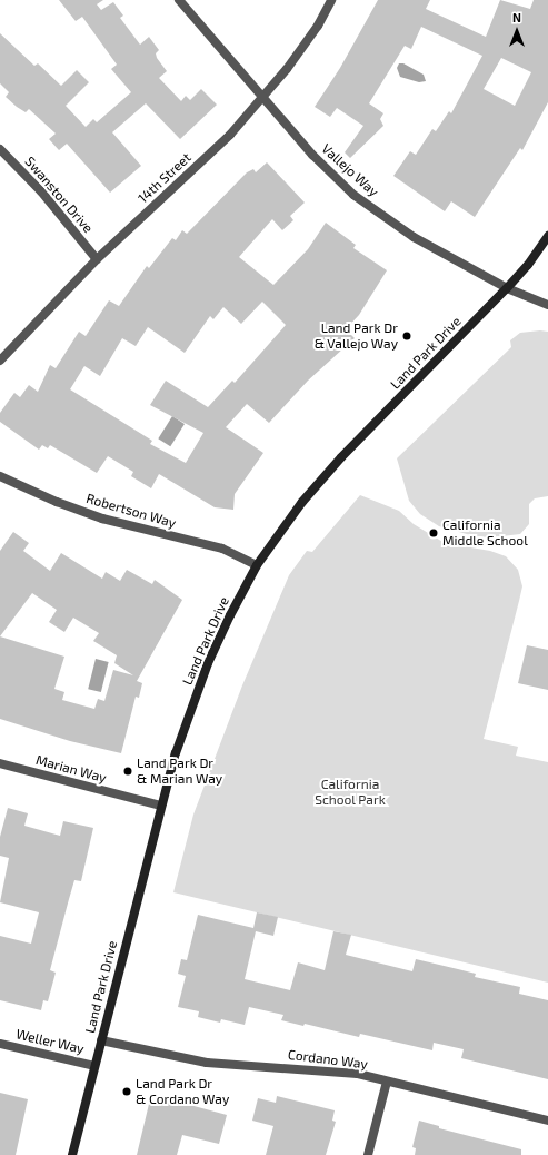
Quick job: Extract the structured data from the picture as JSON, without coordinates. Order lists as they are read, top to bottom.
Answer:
{
  "streets": {
    "main road": ["Land Park Drive"],
    "street": [
      "Vallejo Way",
      "14th Street",
      "Swanston Drive",
      "Robertson Way",
      "Marian Way",
      "Weller Way",
      "Cordano Way"
    ]
  },
  "crossings": [
    ["Vallejo Way", "14th Street"],
    ["Vallejo Way", "Land Park Drive"],
    ["14th Street", "Swanston Drive"],
    ["Land Park Drive", "Robertson Way"],
    ["Land Park Drive", "Marian Way"],
    ["Land Park Drive", "Weller Way"],
    ["Land Park Drive", "Cordano Way"]
  ],
  "parks": ["California School Park"],
  "places": [
    "Land Park Dr & Vallejo Way",
    "California Middle School",
    "Land Park Dr & Marian Way",
    "Land Park Dr & Cordano Way"
  ],
  "north": "top"
}
